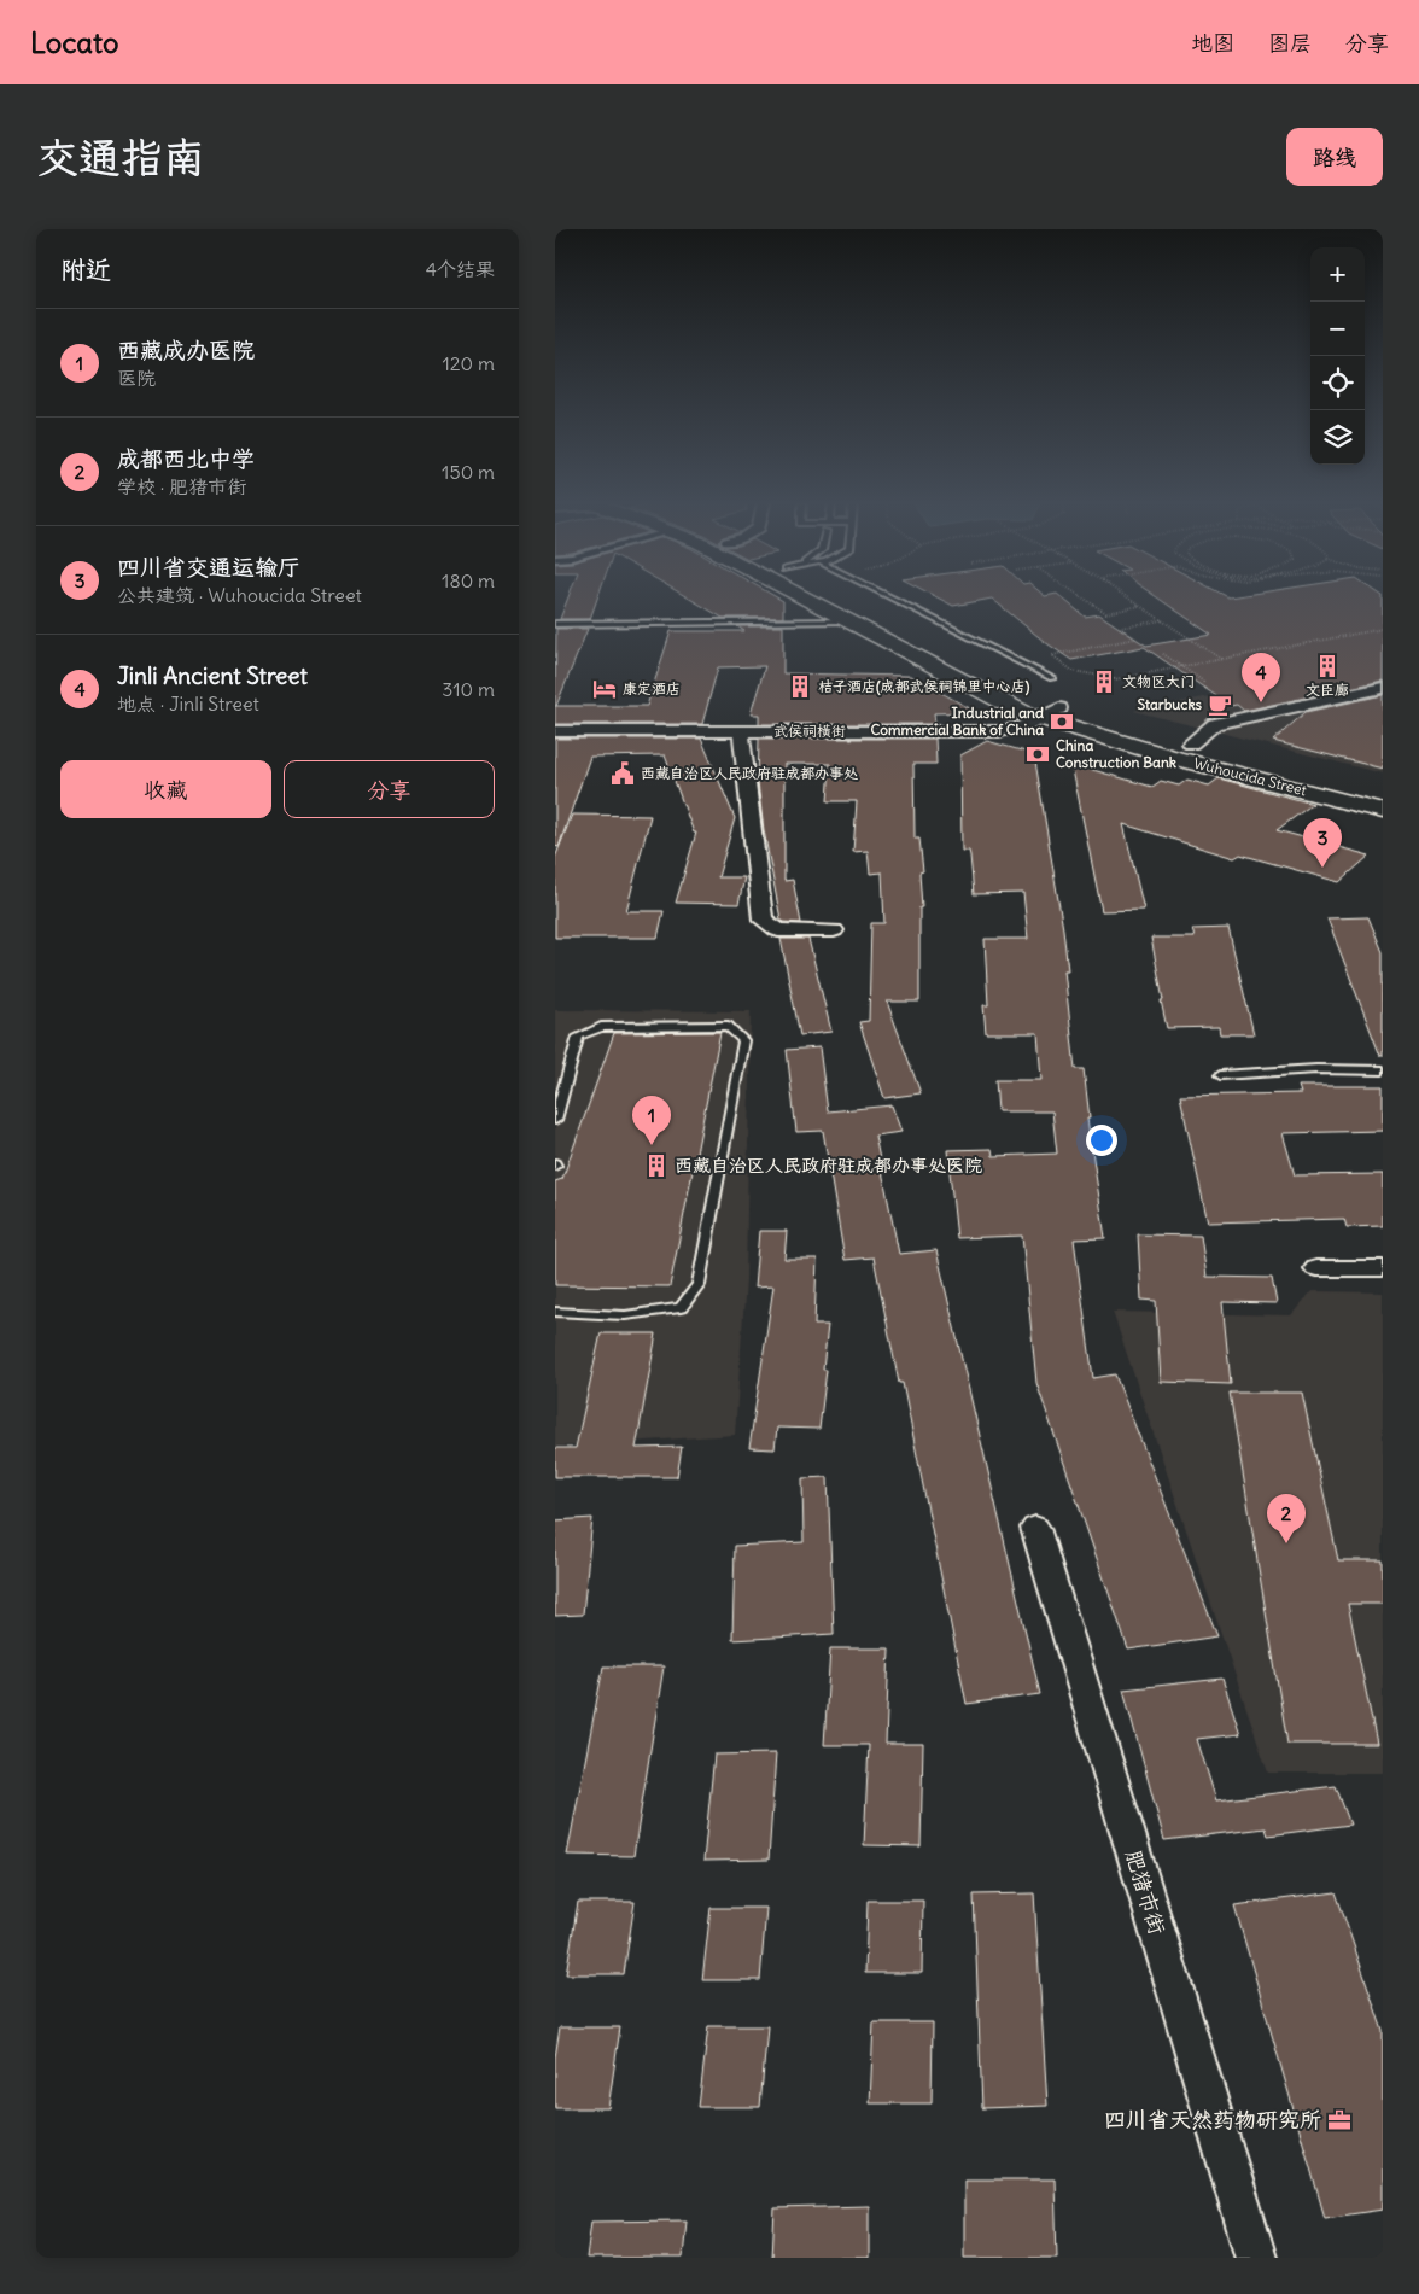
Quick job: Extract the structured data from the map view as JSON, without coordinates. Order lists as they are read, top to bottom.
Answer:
{
  "streets": {
    "main road": ["Wuhoucida Street"],
    "street": ["武侯祠横街", "肥猪市街"]
  },
  "crossings": [
    ["武侯祠横街", "Wuhoucida Street"]
  ],
  "places": {
    "building": [
      "文臣廊",
      "文物区大门",
      "桔子酒店(成都武侯祠锦里中心店)",
      "西藏自治区人民政府驻成都办事处医院"
    ],
    "hotel": ["康定酒店"],
    "cafe": ["Starbucks"],
    "bank": ["Industrial and Commercial Bank of China", "China Construction Bank"],
    "public building": ["西藏自治区人民政府驻成都办事处"],
    "office": ["四川省天然药物研究所"]
  },
  "page": {
    "header": "Locato",
    "nav": ["地图", "图层", "分享"],
    "buttons": [
      "路线",
      ["收藏", "分享"]
    ],
    "title": "交通指南",
    "heading": ["附近", "4个结果"],
    "map_buttons": ["+", "−"],
    "list": [
      {
        "mark": "1",
        "name": "西藏成办医院",
        "note": "医院",
        "value": "120 m"
      },
      {
        "mark": "2",
        "name": "成都西北中学",
        "note": "学校 · 肥猪市街",
        "value": "150 m"
      },
      {
        "mark": "3",
        "name": "四川省交通运输厅",
        "note": "公共建筑 · Wuhoucida Street",
        "value": "180 m"
      },
      {
        "mark": "4",
        "name": "Jinli Ancient Street",
        "note": "地点 · Jinli Street",
        "value": "310 m"
      }
    ],
    "pins": [
      "4",
      "3",
      "1",
      "2"
    ]
  }
}
